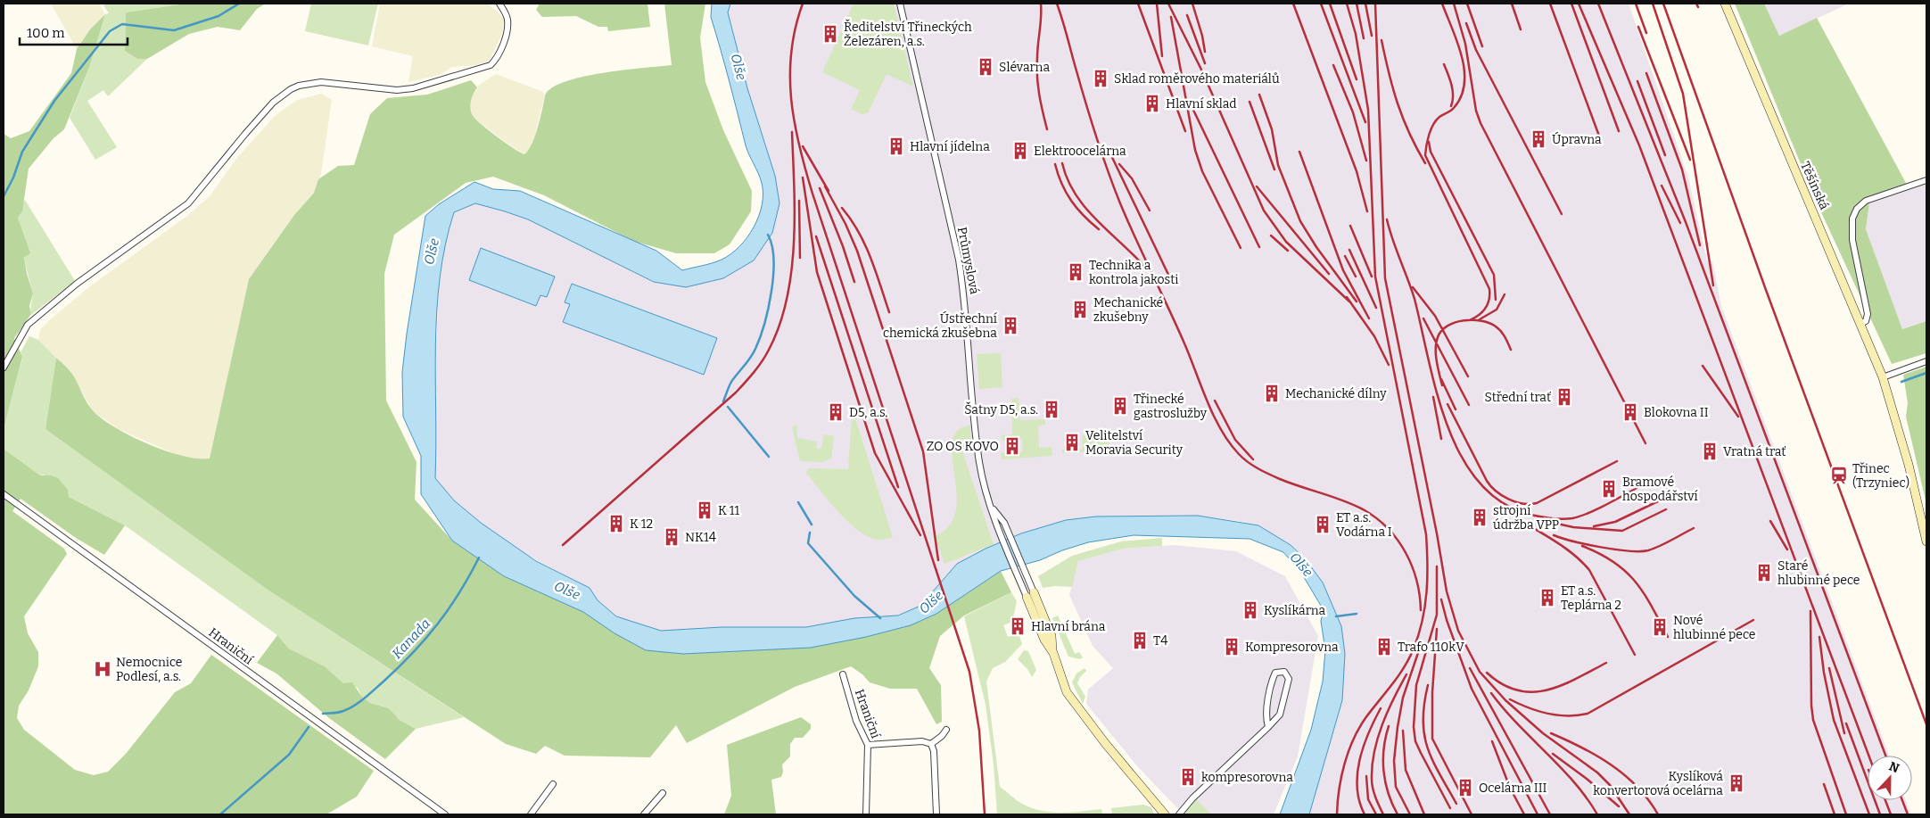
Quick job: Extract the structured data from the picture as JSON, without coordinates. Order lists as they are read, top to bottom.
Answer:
{
  "streets": {
    "main road": ["Těšínská"],
    "street": ["Průmyslová", "Hraniční"]
  },
  "water": ["Olše", "Kanada"],
  "places": {
    "building": [
      "Ředitelství Třineckých Železáren, a.s.",
      "Slévarna",
      "Sklad roměrového materiálů",
      "Hlavní sklad",
      "Úpravna",
      "Hlavní jídelna",
      "Elektroocelárna",
      "Technika a kontrola jakosti",
      "Mechanické zkušebny",
      "Ústřechní chemická zkušebna",
      "Mechanické dílny",
      "Střední trať",
      "Třinecké gastroslužby",
      "Šatny D5, a.s.",
      "D5, a.s.",
      "Blokovna II",
      "Velitelství Moravia Security",
      "ZO OS KOVO",
      "Vratná trať",
      "Bramové hospodářství",
      "K 11",
      "strojní údržba VPP",
      "K 12",
      "ET a.s. Vodárna I",
      "NK14",
      "Staré hlubinné pece",
      "ET a.s. Teplárna 2",
      "Kyslíkárna",
      "Hlavní brána",
      "Nové hlubinné pece",
      "T4",
      "Kompresorovna",
      "Trafo 110kV",
      "kompresorovna",
      "Kyslíková konvertorová ocelárna",
      "Ocelárna III"
    ],
    "station": ["Třinec (Trzyniec)"],
    "hospital": ["Nemocnice Podlesí, a.s."]
  },
  "scale_bar": "100 m",
  "north": "top"
}
